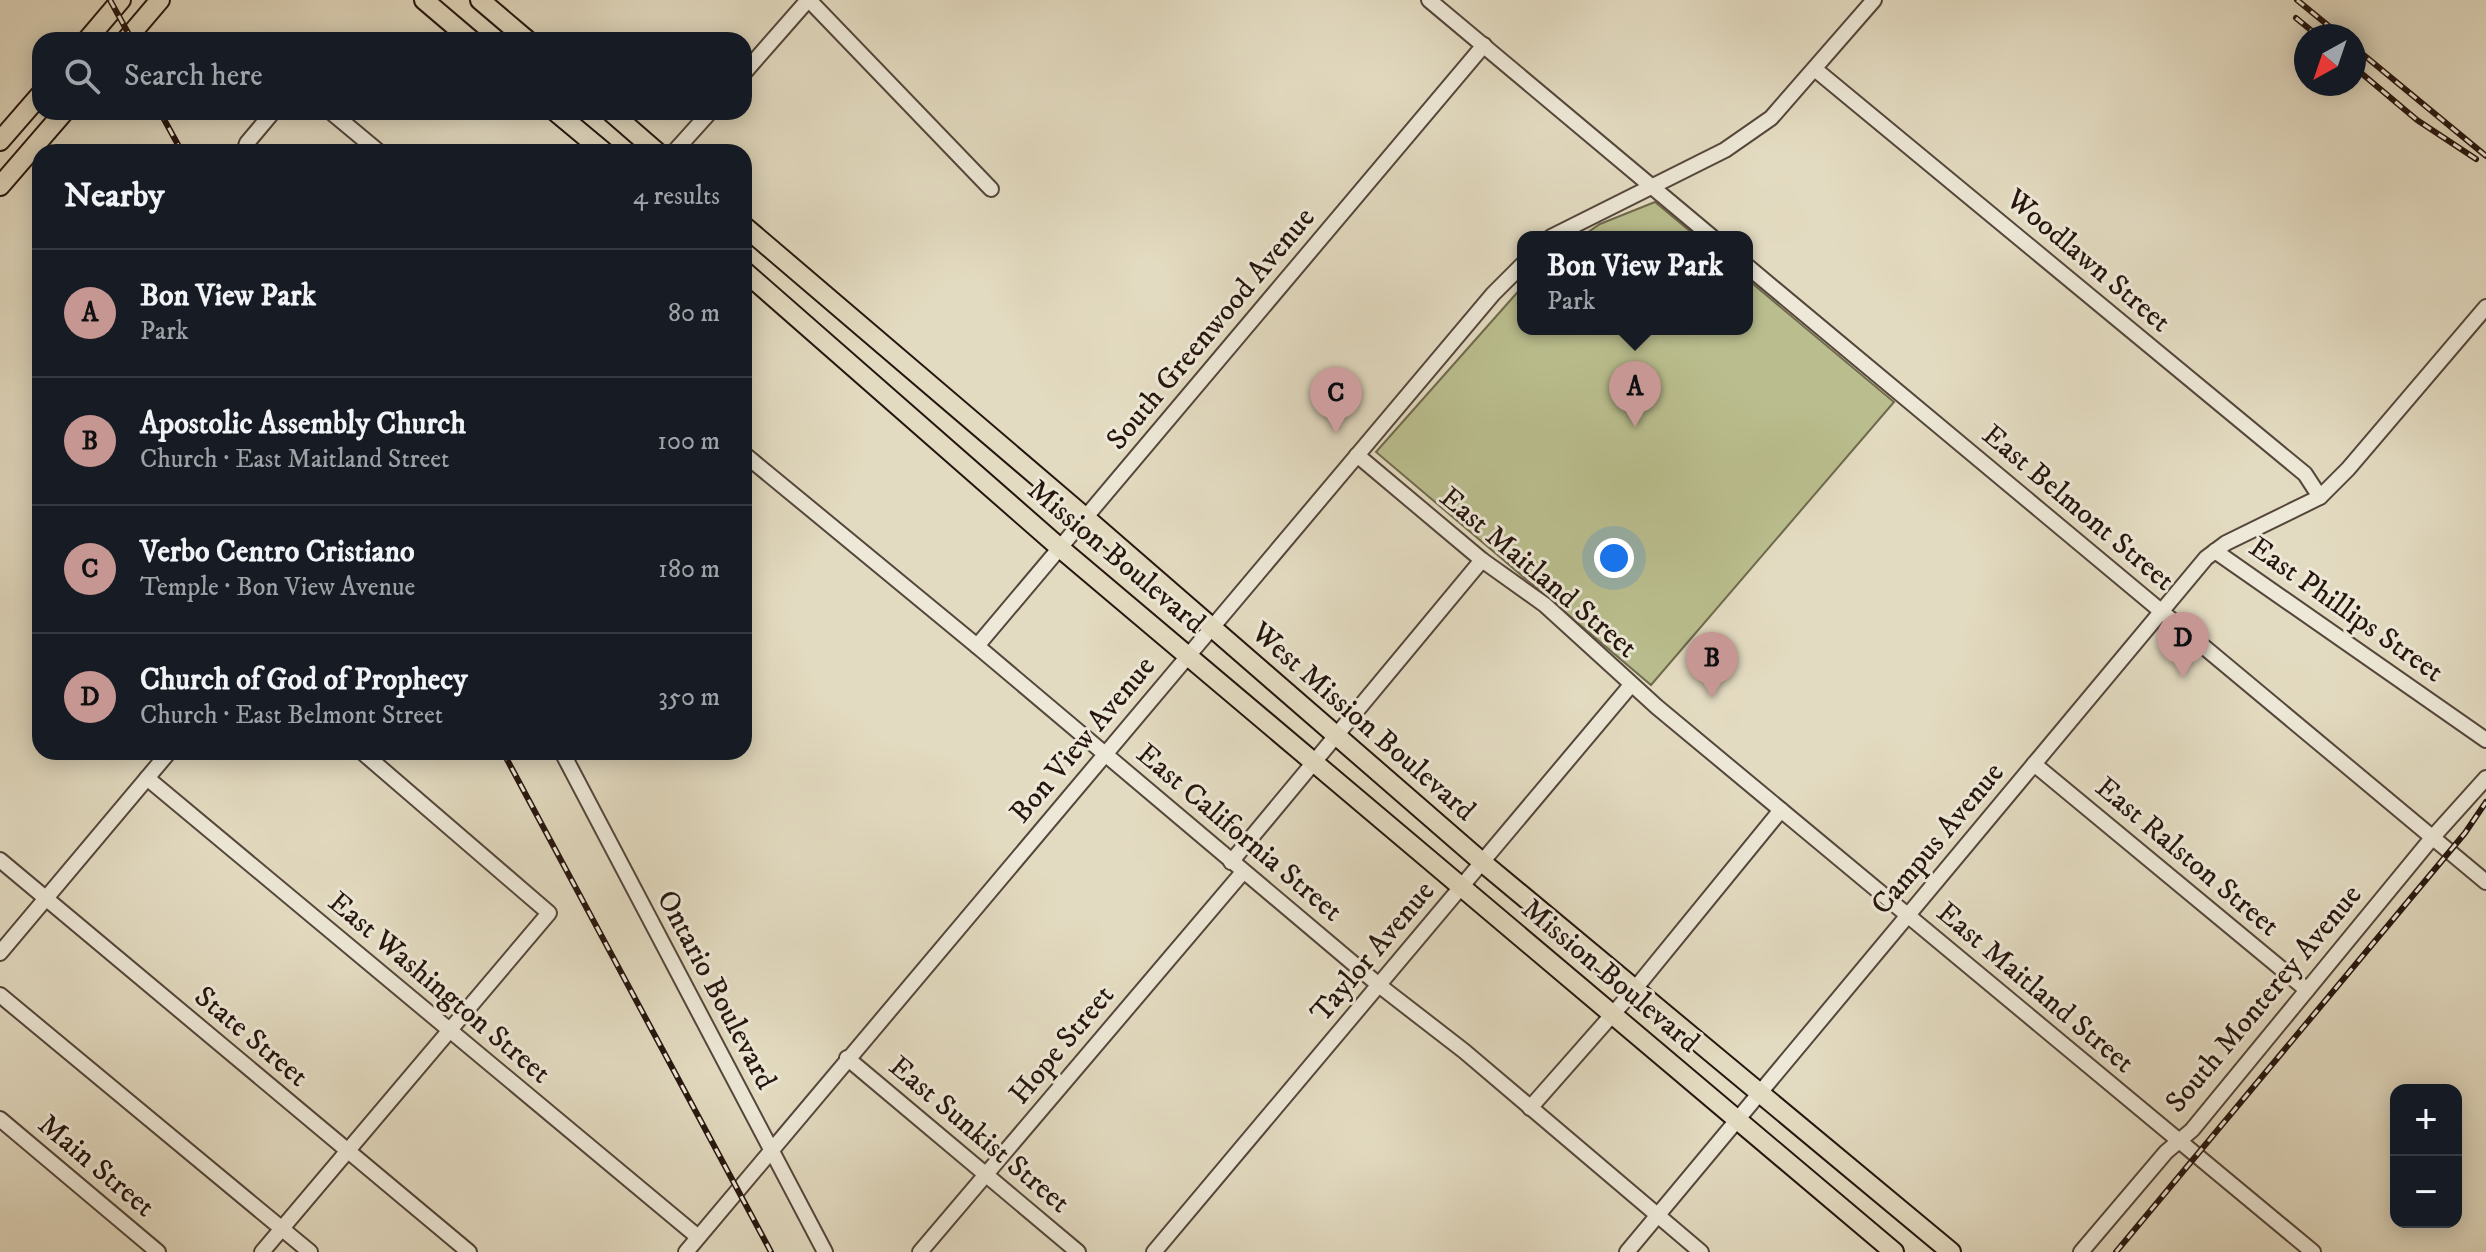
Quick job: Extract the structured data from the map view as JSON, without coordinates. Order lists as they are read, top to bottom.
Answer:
{
  "streets": {
    "main road": ["Mission Boulevard", "West Mission Boulevard"],
    "street": [
      "Woodlawn Street",
      "South Greenwood Avenue",
      "East Belmont Street",
      "East Maitland Street",
      "East Phillips Street",
      "Bon View Avenue",
      "East California Street",
      "Campus Avenue",
      "East Ralston Street",
      "Taylor Avenue",
      "East Washington Street",
      "Ontario Boulevard",
      "South Monterey Avenue",
      "State Street",
      "Hope Street",
      "East Sunkist Street",
      "Main Street"
    ]
  },
  "crossings": [
    ["Woodlawn Street", "Campus Avenue"],
    ["South Greenwood Avenue", "Mission Boulevard"],
    ["South Greenwood Avenue", "West Mission Boulevard"],
    ["South Greenwood Avenue", "East California Street"],
    ["East Belmont Street", "Campus Avenue"],
    ["East Belmont Street", "South Monterey Avenue"],
    ["Mission Boulevard", "Bon View Avenue"],
    ["Mission Boulevard", "Campus Avenue"],
    ["Mission Boulevard", "Taylor Avenue"],
    ["Mission Boulevard", "Hope Street"],
    ["East Maitland Street", "Bon View Avenue"],
    ["East Maitland Street", "Campus Avenue"],
    ["East Maitland Street", "Taylor Avenue"],
    ["East Maitland Street", "South Monterey Avenue"],
    ["East Maitland Street", "Hope Street"],
    ["East Phillips Street", "Campus Avenue"],
    ["West Mission Boulevard", "Bon View Avenue"],
    ["West Mission Boulevard", "Campus Avenue"],
    ["West Mission Boulevard", "Taylor Avenue"],
    ["West Mission Boulevard", "Hope Street"],
    ["Bon View Avenue", "East California Street"],
    ["Bon View Avenue", "East Washington Street"],
    ["Bon View Avenue", "Ontario Boulevard"],
    ["Bon View Avenue", "East Sunkist Street"],
    ["East California Street", "Campus Avenue"],
    ["East California Street", "Taylor Avenue"],
    ["East California Street", "Hope Street"],
    ["Campus Avenue", "East Ralston Street"],
    ["East Ralston Street", "South Monterey Avenue"],
    ["Hope Street", "East Sunkist Street"]
  ],
  "north": "bottom left",
  "page": {
    "search": "Search here",
    "heading": ["Nearby", "4 results"],
    "popup": ["Bon View Park", "Park"],
    "list": [
      {
        "mark": "A",
        "name": "Bon View Park",
        "note": "Park",
        "value": "80 m"
      },
      {
        "mark": "B",
        "name": "Apostolic Assembly Church",
        "note": "Church · East Maitland Street",
        "value": "100 m"
      },
      {
        "mark": "C",
        "name": "Verbo Centro Cristiano",
        "note": "Temple · Bon View Avenue",
        "value": "180 m"
      },
      {
        "mark": "D",
        "name": "Church of God of Prophecy",
        "note": "Church · East Belmont Street",
        "value": "350 m"
      }
    ],
    "pins": [
      "A",
      "C",
      "D",
      "B"
    ],
    "map_buttons": ["+", "−"]
  }
}
